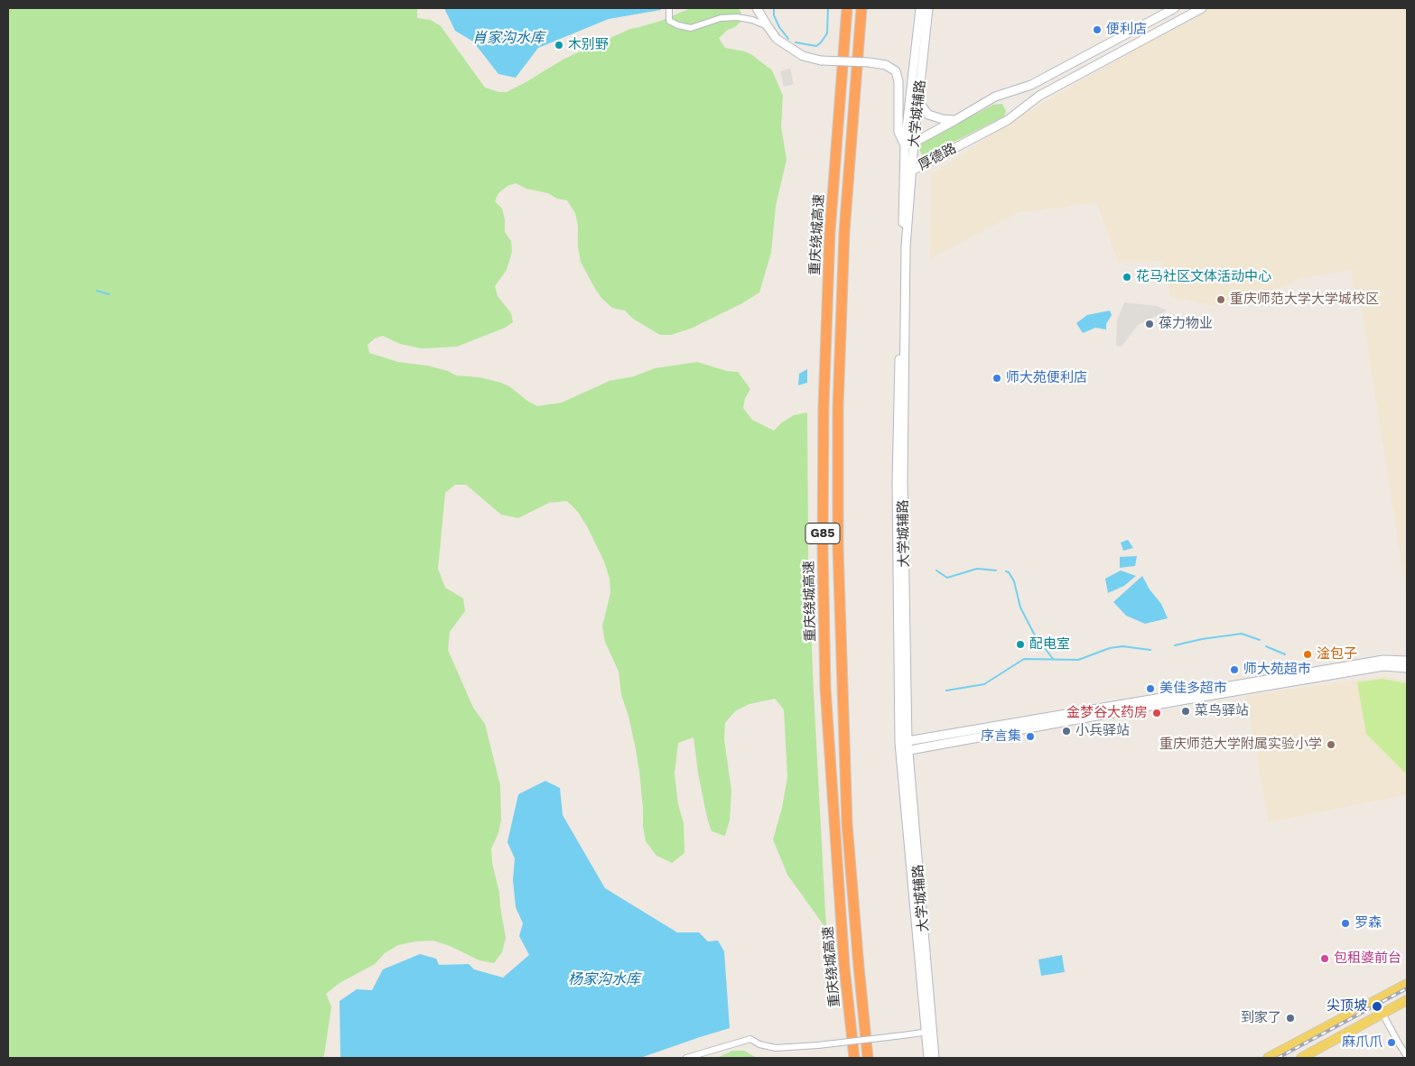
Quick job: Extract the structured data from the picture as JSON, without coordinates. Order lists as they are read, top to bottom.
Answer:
{
  "streets": {
    "highway": ["重庆绕城高速", "G85"],
    "street": ["大学城辅路", "厚德路"]
  },
  "crossings": [
    ["大学城辅路", "厚德路"]
  ],
  "water": ["肖家沟水库", "杨家沟水库"],
  "places": [
    "便利店",
    "木别野",
    "花马社区文体活动中心",
    "重庆师范大学大学城校区",
    "葆力物业",
    "师大苑便利店",
    "配电室",
    "淦包子",
    "师大苑超市",
    "美佳多超市",
    "菜鸟驿站",
    "金梦谷大药房",
    "小兵驿站",
    "序言集",
    "重庆师范大学附属实验小学",
    "罗森",
    "包租婆前台",
    "尖顶坡",
    "到家了",
    "麻爪爪"
  ]
}
